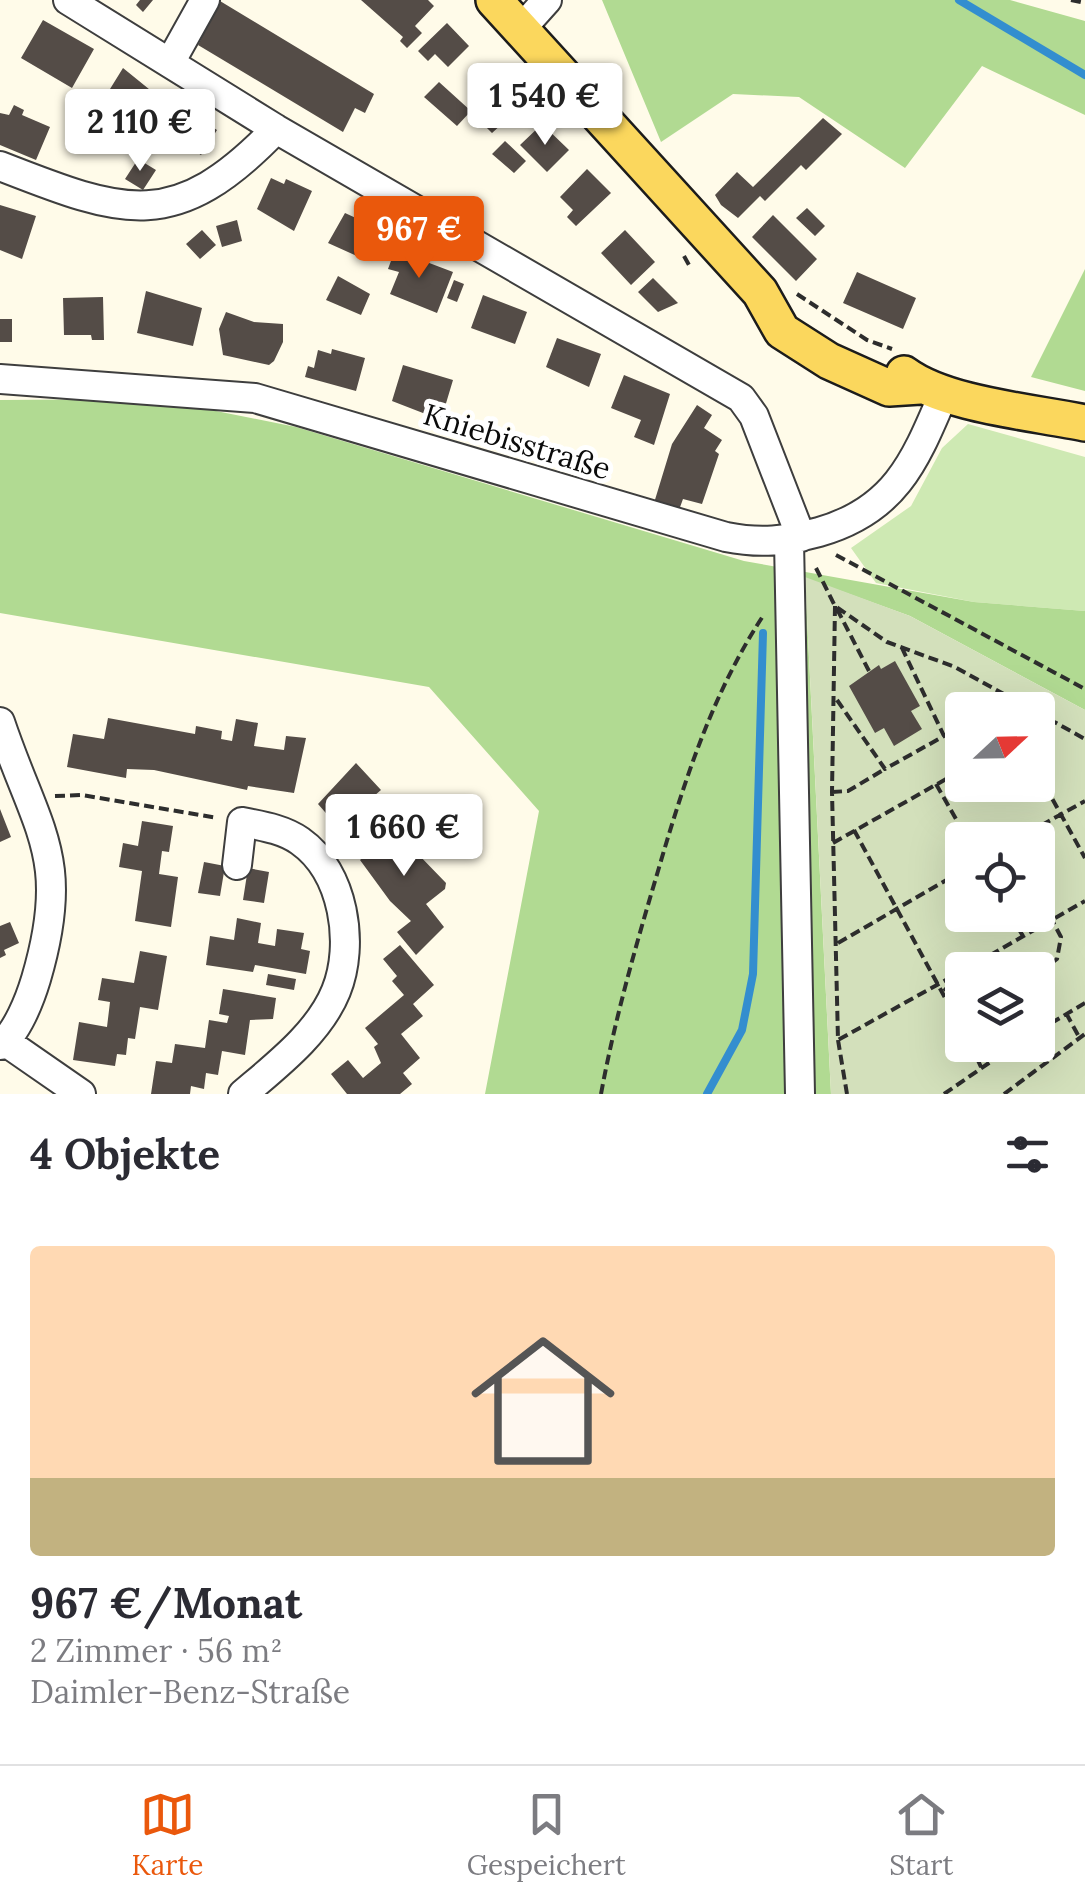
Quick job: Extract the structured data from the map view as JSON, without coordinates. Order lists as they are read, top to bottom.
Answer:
{
  "streets": {
    "street": ["Kniebisstraße"]
  },
  "north": "right",
  "page": {
    "price": [
      "1 540 €",
      "2 110 €",
      "967 €",
      "1 660 €"
    ],
    "heading": "4 Objekte",
    "list": [
      {
        "name": "967 €/Monat",
        "note": "2 Zimmer · 56 m² · Daimler-Benz-Straße"
      }
    ],
    "tabs": ["Karte", "Gespeichert", "Start"]
  }
}
